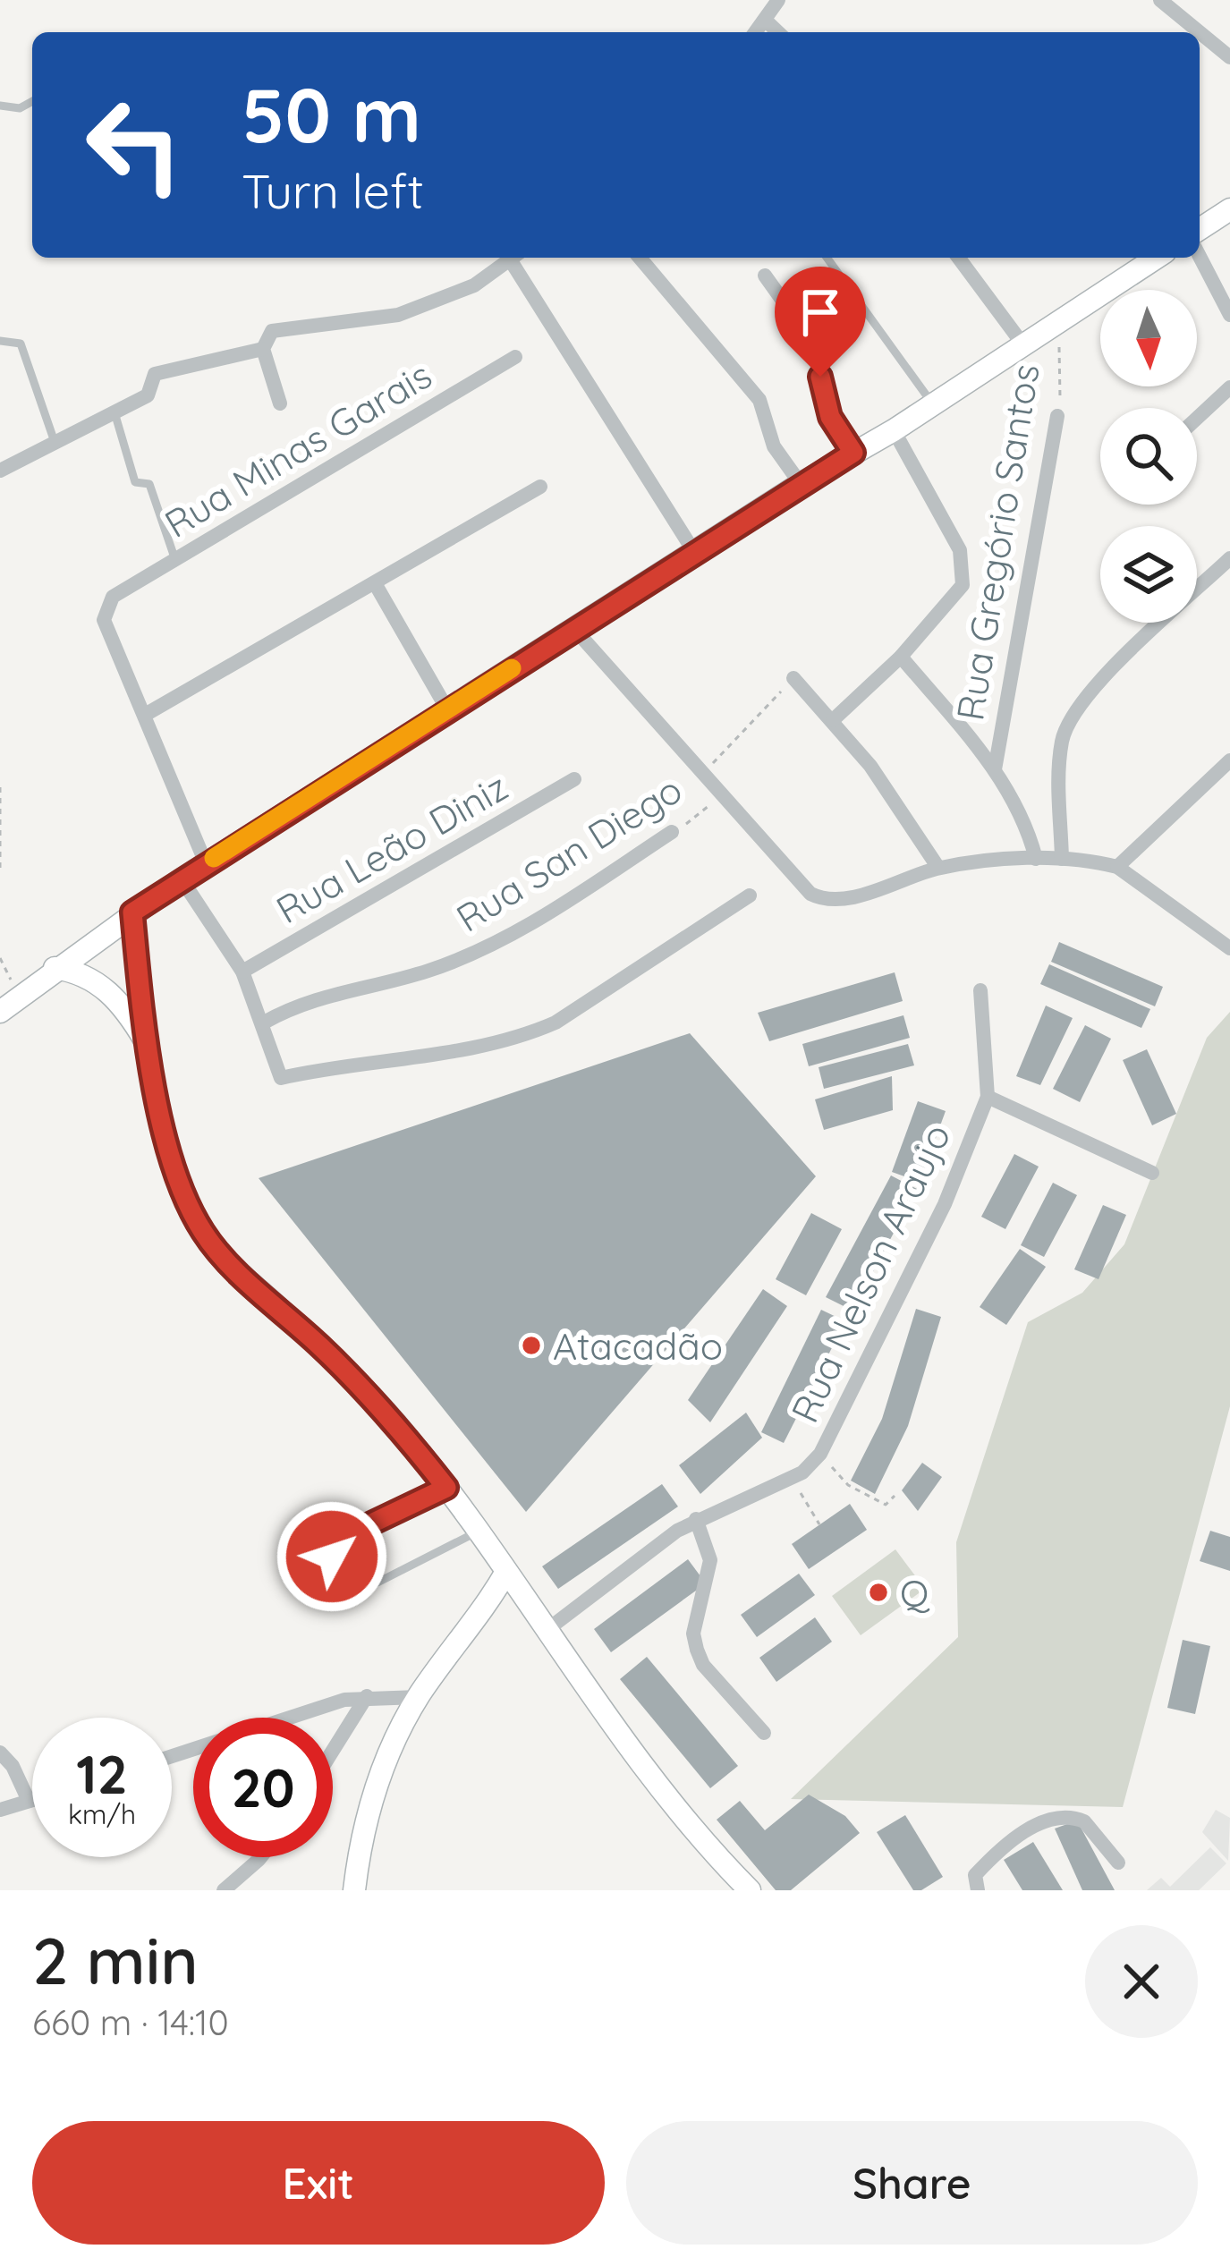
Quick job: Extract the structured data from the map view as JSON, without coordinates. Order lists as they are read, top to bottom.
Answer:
{
  "streets": {
    "street": [
      "Rua Minas Garais",
      "Rua Gregório Santos",
      "Rua Leão Diniz",
      "Rua San Diego",
      "Rua Nelson Araujo"
    ]
  },
  "places": ["Atacadão", "Q"],
  "north": "bottom",
  "page": {
    "turn": ["50 m", "Turn left"],
    "speed": "12 km/h",
    "limit": "20",
    "heading": ["2 min", "660 m · 14:10"],
    "buttons": ["Exit", "Share"]
  }
}
